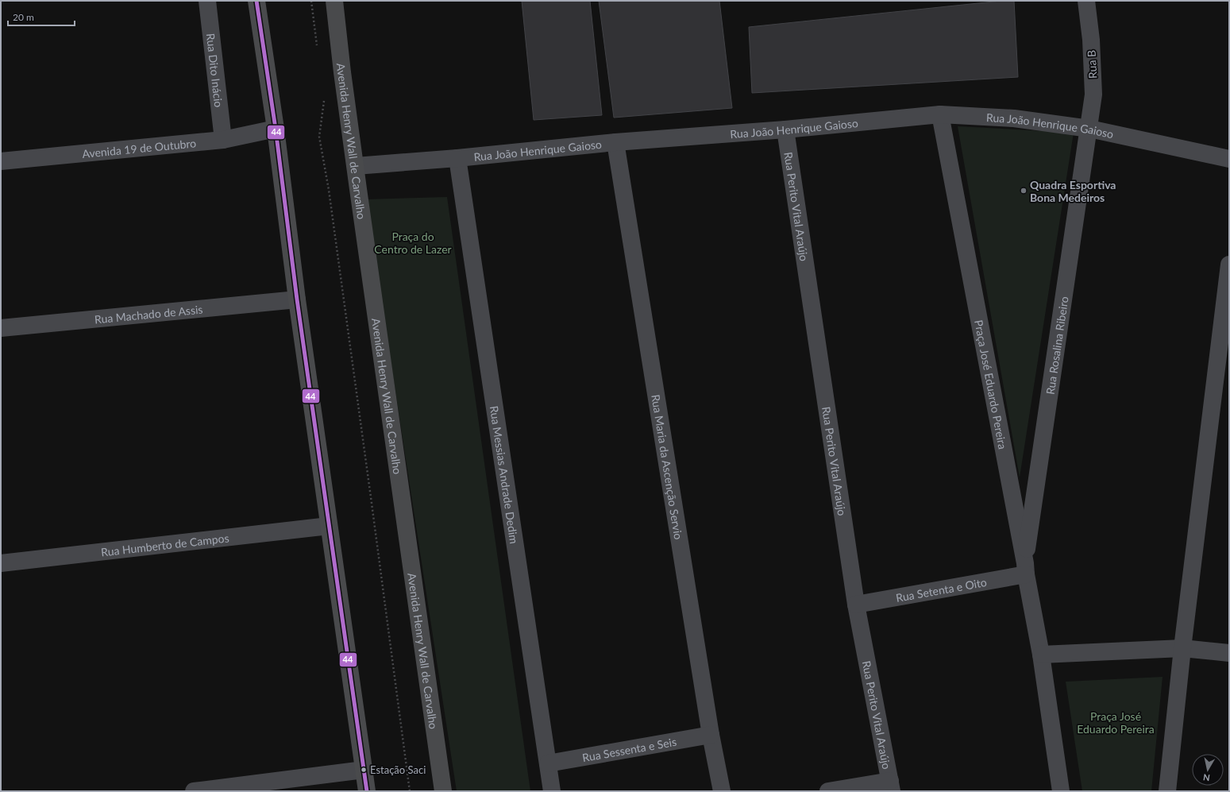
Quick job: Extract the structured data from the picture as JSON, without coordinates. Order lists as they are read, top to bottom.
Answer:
{
  "streets": {
    "main road": ["Avenida Henry Wall de Carvalho"],
    "street": [
      "Rua B",
      "Rua Dito Inácio",
      "Rua João Henrique Gaioso",
      "Avenida 19 de Outubro",
      "Rua Perito Vital Araújo",
      "Rua Machado de Assis",
      "Rua Rosalina Ribeiro",
      "Praça José Eduardo Pereira",
      "Rua Maria da Ascenção Servio",
      "Rua Messias Andrade Dedim",
      "Rua Humberto de Campos",
      "Rua Setenta e Oito",
      "Rua Sessenta e Seis"
    ]
  },
  "crossings": [
    ["Rua B", "Rua João Henrique Gaioso"],
    ["Rua B", "Rua Rosalina Ribeiro"],
    ["Rua Dito Inácio", "Avenida 19 de Outubro"],
    ["Rua João Henrique Gaioso", "Avenida Henry Wall de Carvalho"],
    ["Rua João Henrique Gaioso", "Rua Perito Vital Araújo"],
    ["Rua João Henrique Gaioso", "Rua Rosalina Ribeiro"],
    ["Rua João Henrique Gaioso", "Praça José Eduardo Pereira"],
    ["Rua João Henrique Gaioso", "Rua Maria da Ascenção Servio"],
    ["Rua João Henrique Gaioso", "Rua Messias Andrade Dedim"],
    ["Rua Perito Vital Araújo", "Rua Setenta e Oito"],
    ["Rua Rosalina Ribeiro", "Praça José Eduardo Pereira"],
    ["Rua Rosalina Ribeiro", "Rua Setenta e Oito"],
    ["Praça José Eduardo Pereira", "Rua Setenta e Oito"],
    ["Rua Maria da Ascenção Servio", "Rua Sessenta e Seis"],
    ["Rua Messias Andrade Dedim", "Rua Sessenta e Seis"]
  ],
  "parks": ["Praça do Centro de Lazer", "Praça José Eduardo Pereira"],
  "places": ["Quadra Esportiva Bona Medeiros", "Estação Saci"],
  "lines": ["transit line 44"],
  "scale_bar": "20 m",
  "north": "bottom"
}
